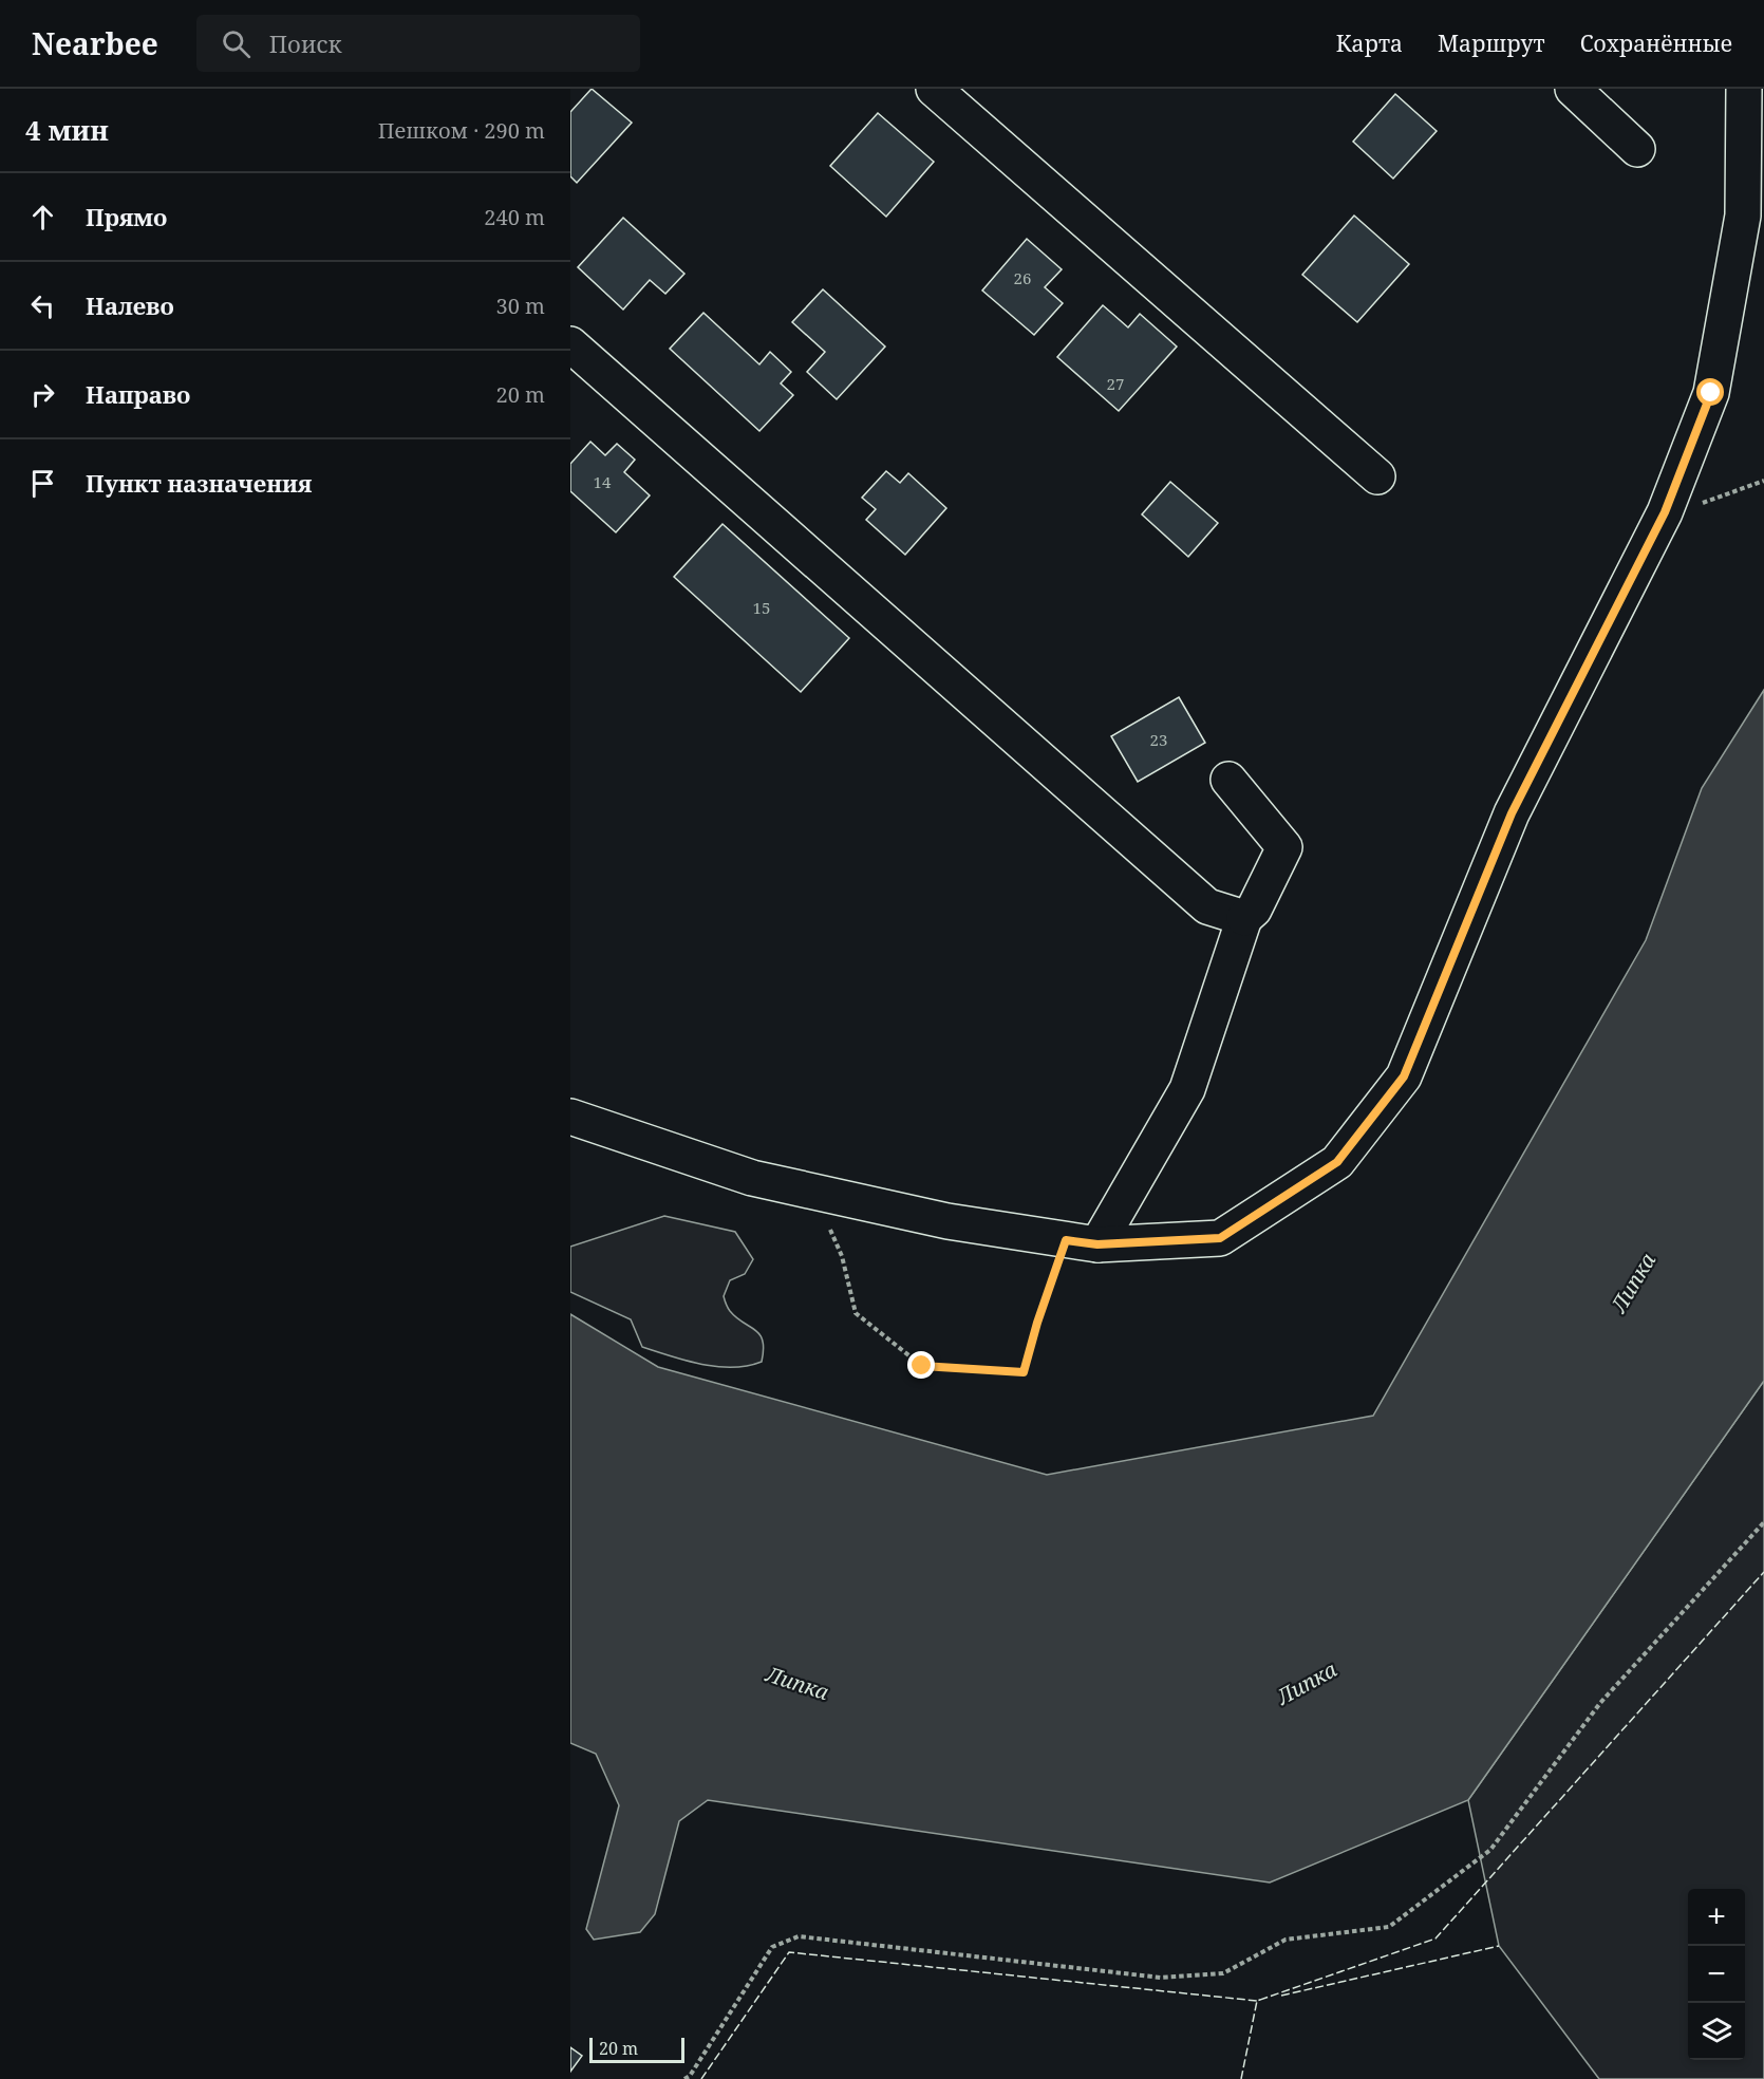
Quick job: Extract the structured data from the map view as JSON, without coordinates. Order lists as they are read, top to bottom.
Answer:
{
  "water": ["Липка"],
  "house_numbers": [
    "26",
    "27",
    "14",
    "15",
    "23"
  ],
  "scale_bar": "20 m",
  "page": {
    "header": "Nearbee",
    "search": "Поиск",
    "nav": ["Карта", "Маршрут", "Сохранённые"],
    "heading": ["4 мин", "Пешком · 290 m"],
    "list": [
      ["Прямо", "240 m"],
      ["Налево", "30 m"],
      ["Направо", "20 m"],
      "Пункт назначения"
    ],
    "map_buttons": ["+", "−"],
    "scale": "20 m"
  }
}
